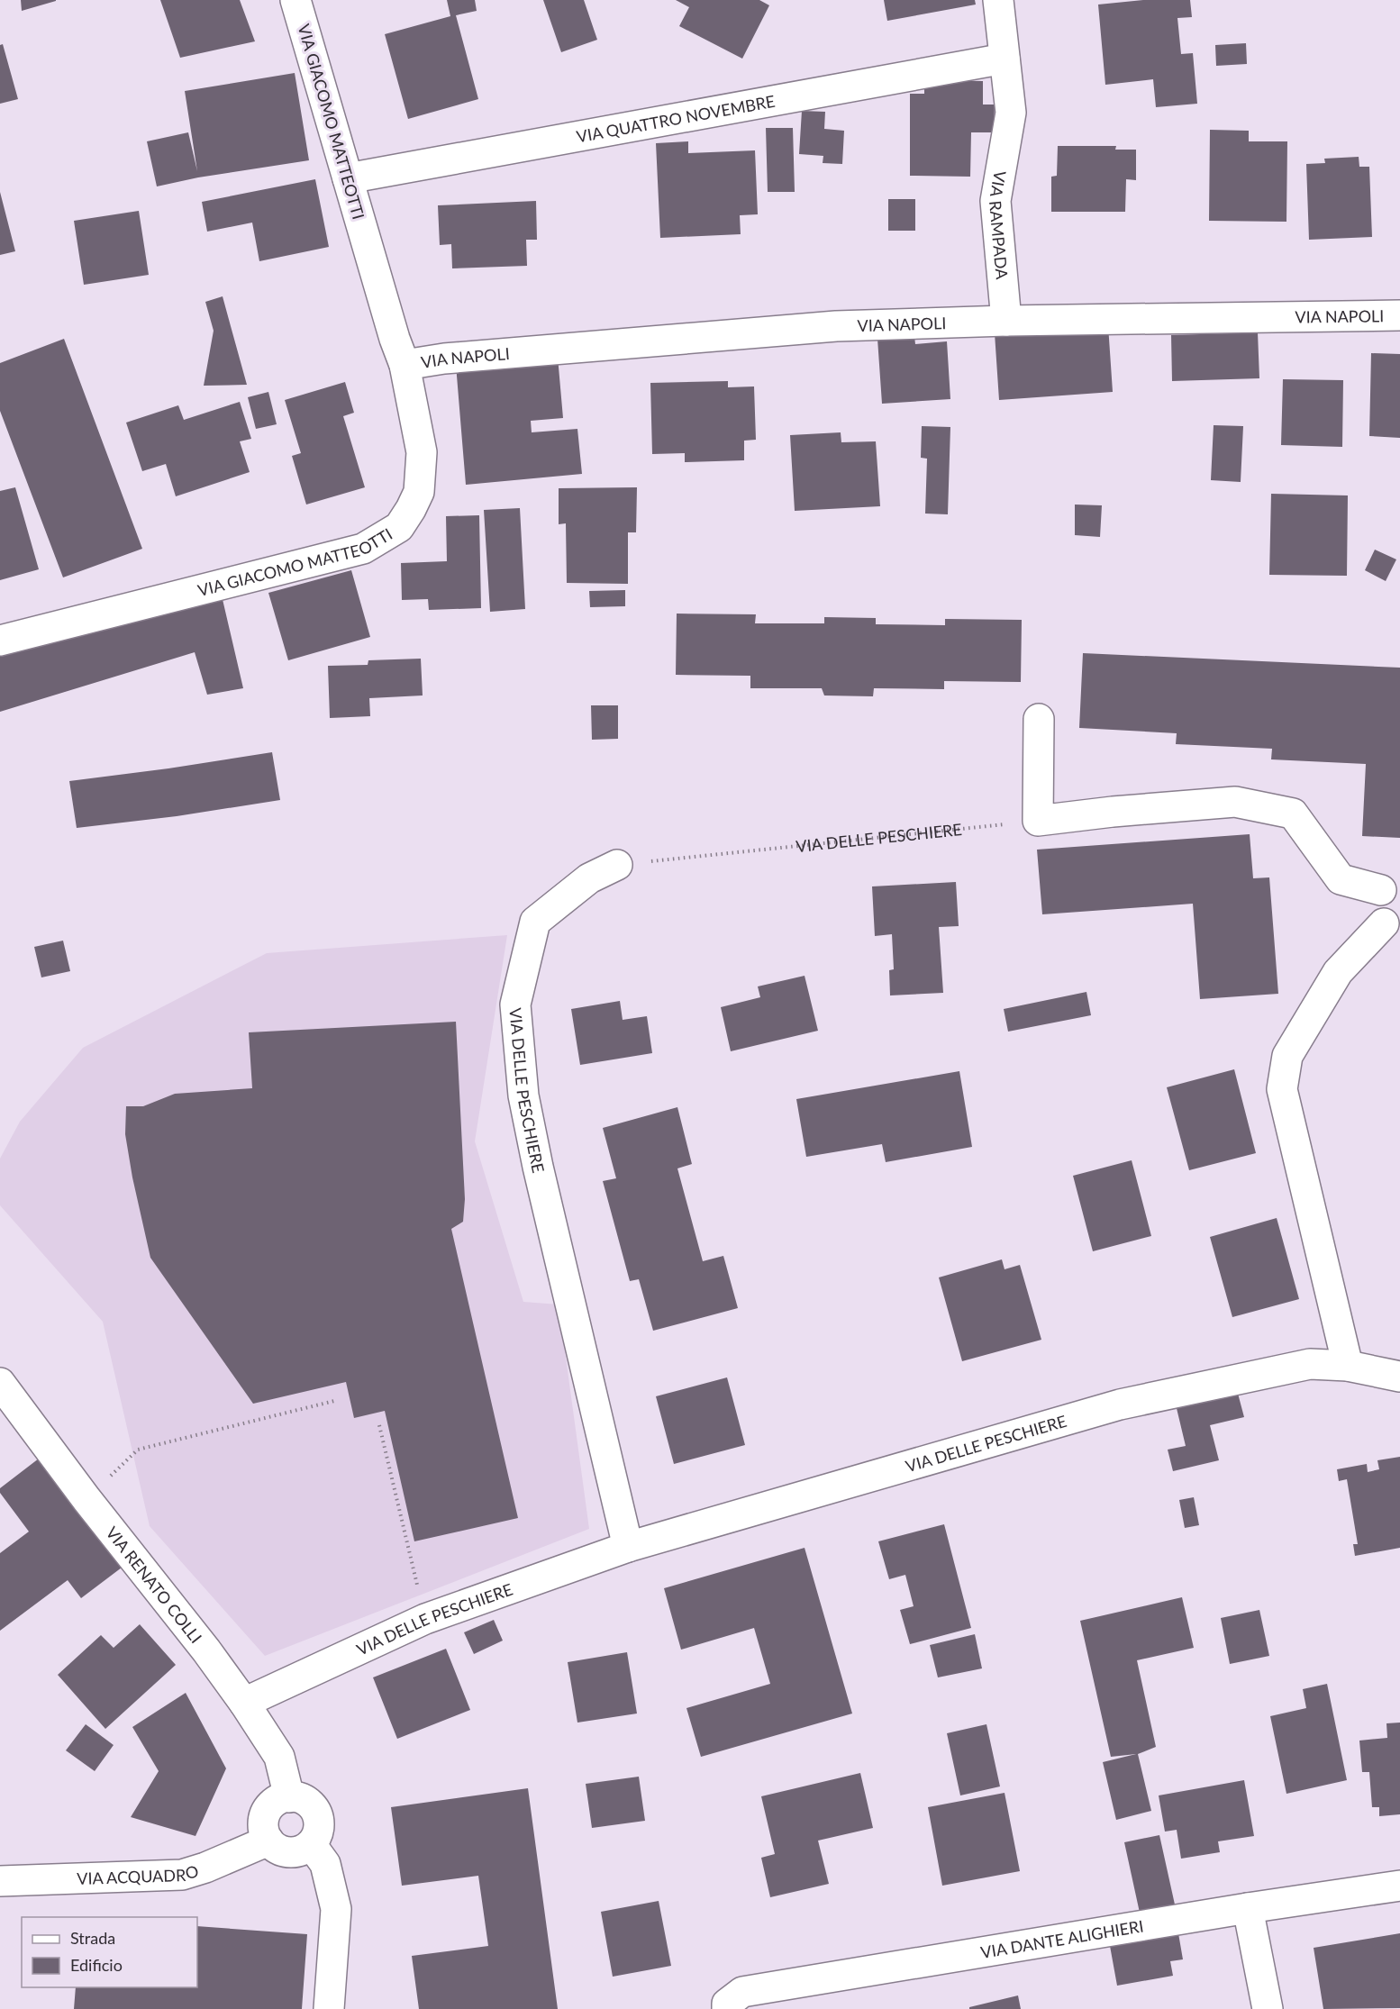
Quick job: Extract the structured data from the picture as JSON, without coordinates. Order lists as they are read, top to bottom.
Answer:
{
  "streets": {
    "street": [
      "VIA QUATTRO NOVEMBRE",
      "VIA GIACOMO MATTEOTTI",
      "VIA RAMPADA",
      "VIA NAPOLI",
      "VIA DELLE PESCHIERE",
      "VIA RENATO COLLI",
      "VIA ACQUADRO",
      "VIA DANTE ALIGHIERI"
    ]
  },
  "crossings": [
    ["VIA QUATTRO NOVEMBRE", "VIA GIACOMO MATTEOTTI"],
    ["VIA QUATTRO NOVEMBRE", "VIA RAMPADA"],
    ["VIA GIACOMO MATTEOTTI", "VIA NAPOLI"],
    ["VIA RAMPADA", "VIA NAPOLI"],
    ["VIA DELLE PESCHIERE", "VIA RENATO COLLI"],
    ["VIA RENATO COLLI", "VIA ACQUADRO"]
  ],
  "legend": ["Strada", "Edificio"]
}
